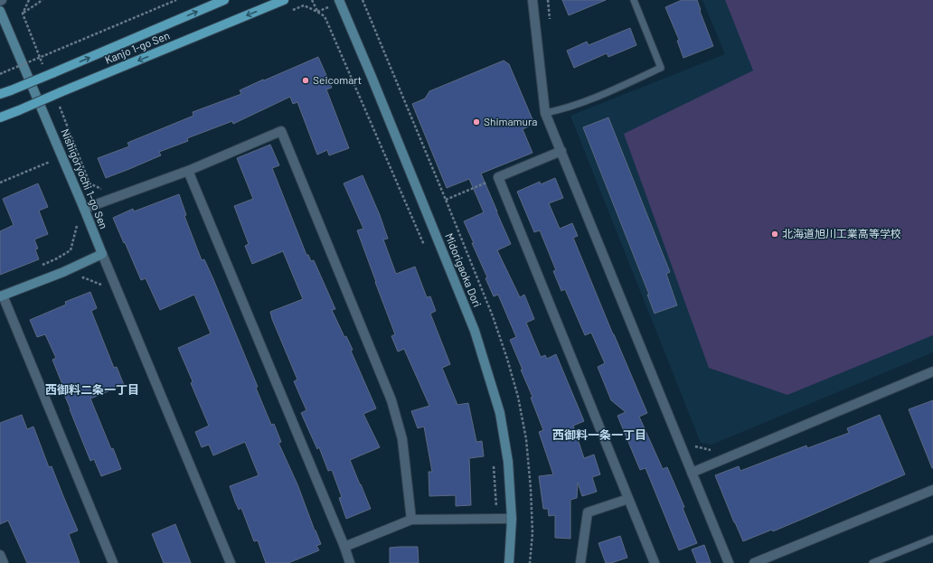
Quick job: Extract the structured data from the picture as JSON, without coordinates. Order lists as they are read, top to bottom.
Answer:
{
  "streets": {
    "main road": ["Kanjo 1-go Sen"],
    "street": ["Nishigoryochi 1-go Sen", "Midorigaoka Dori"]
  },
  "districts": ["西御料二条一丁目", "西御料一条一丁目"],
  "places": ["Seicomart", "Shimamura", "北海道旭川工業高等学校"]
}
